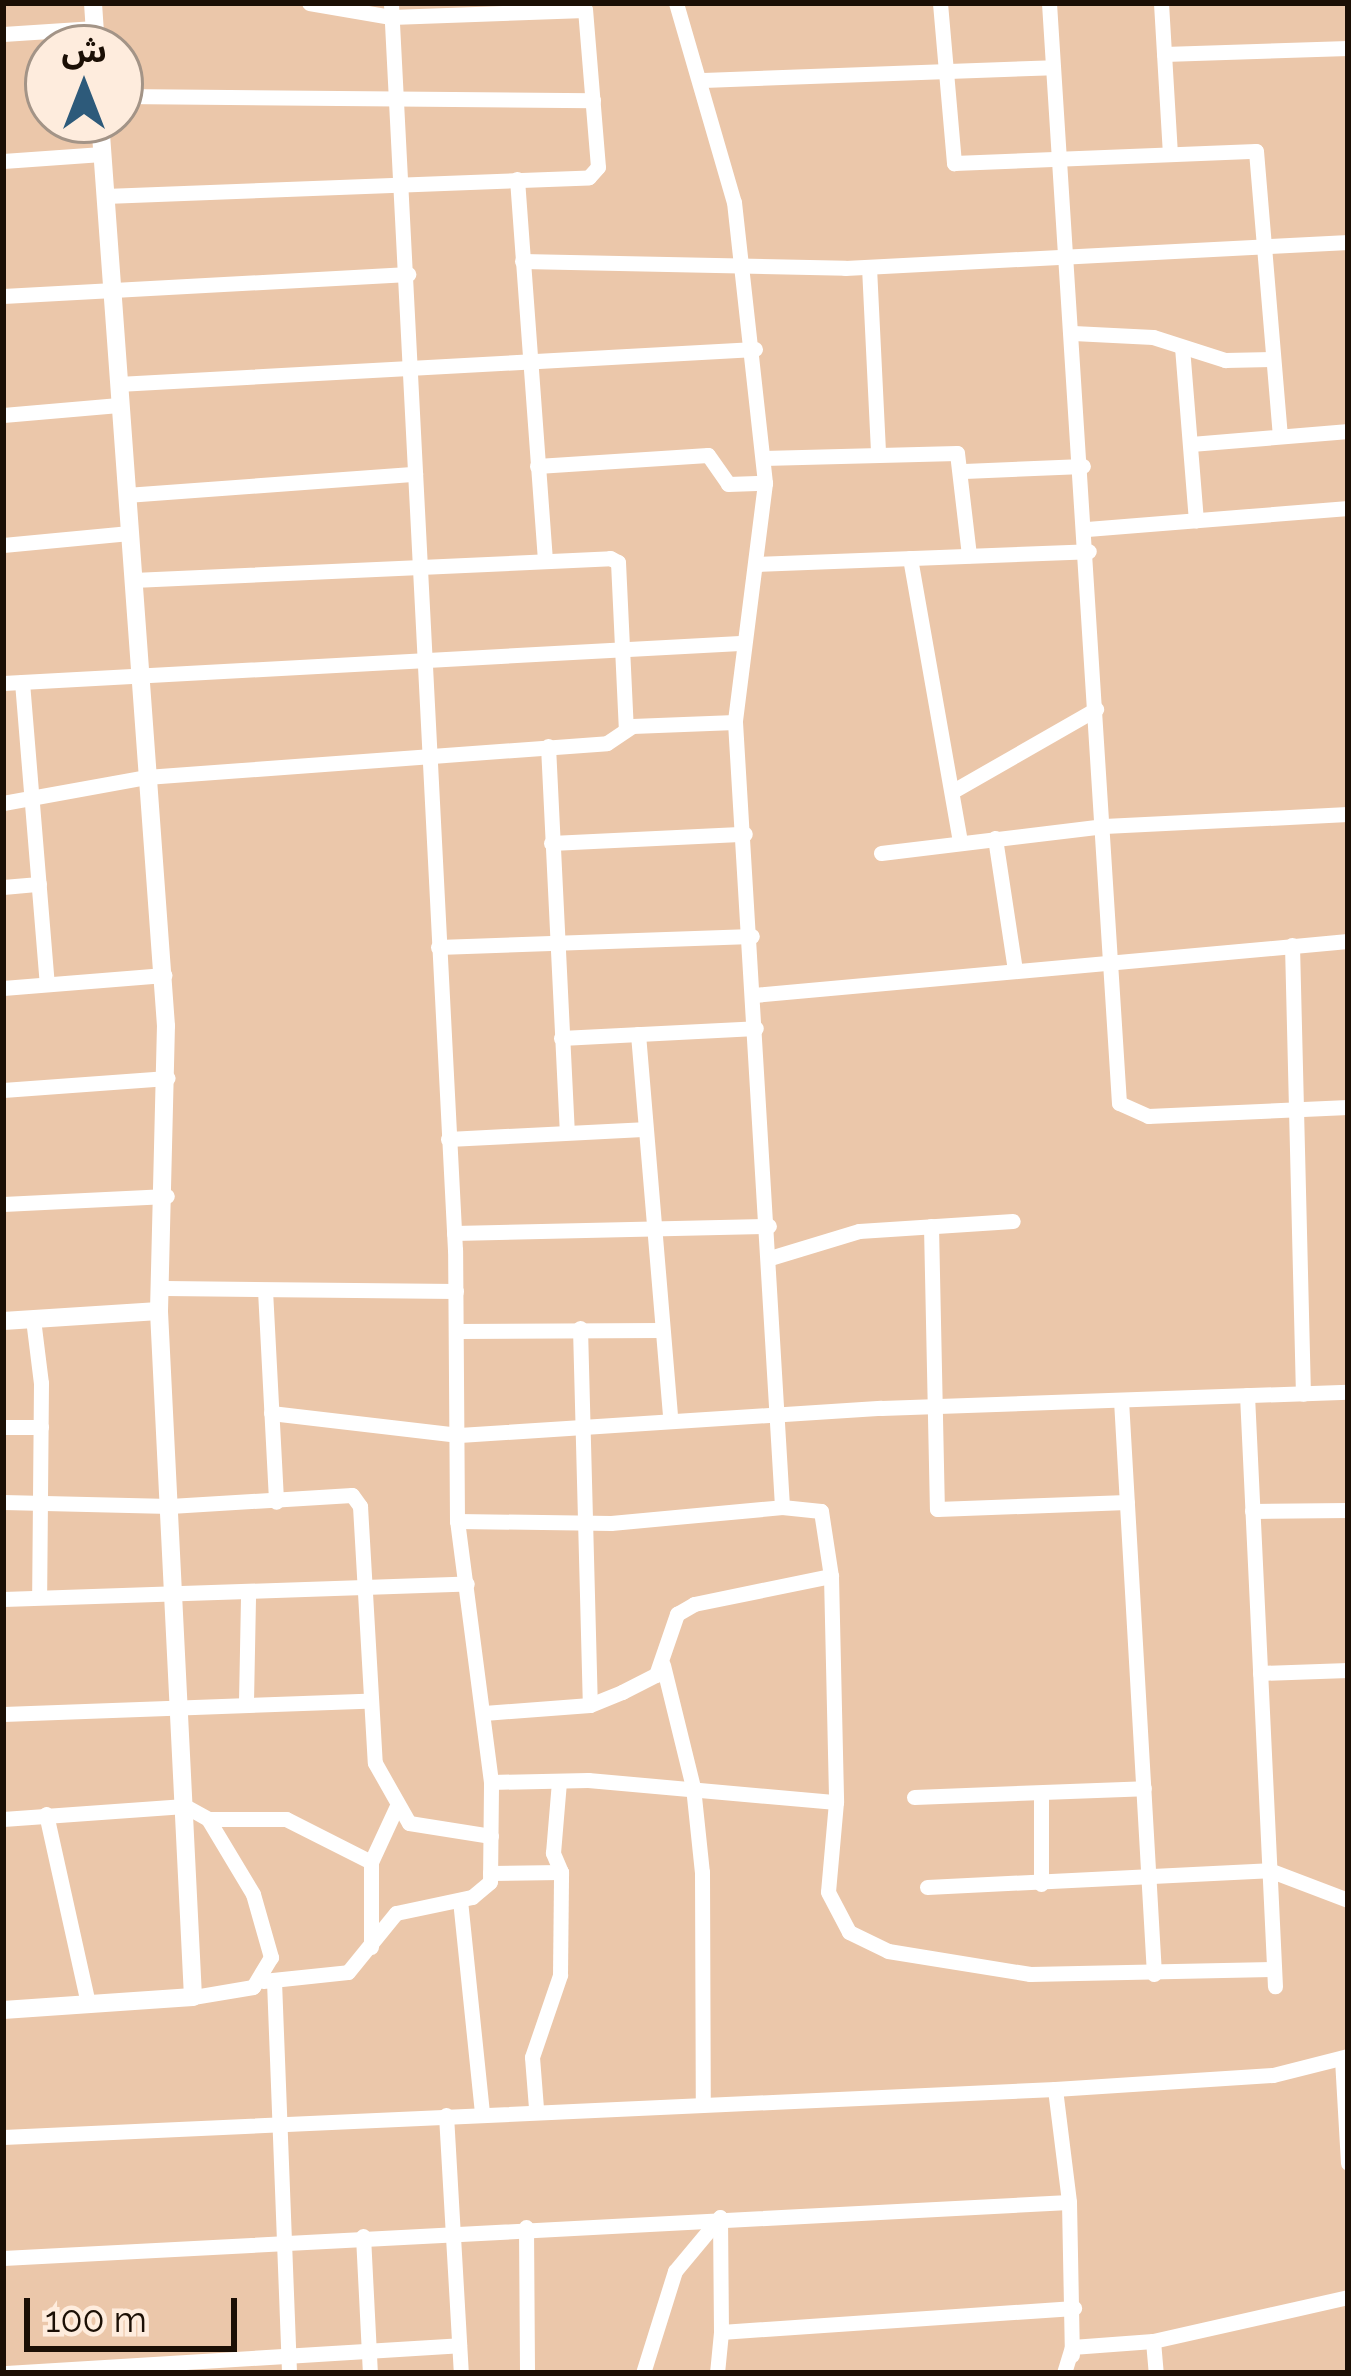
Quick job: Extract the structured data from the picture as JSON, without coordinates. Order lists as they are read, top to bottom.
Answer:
{
  "scale_bar": "100 m",
  "north": "top"
}
